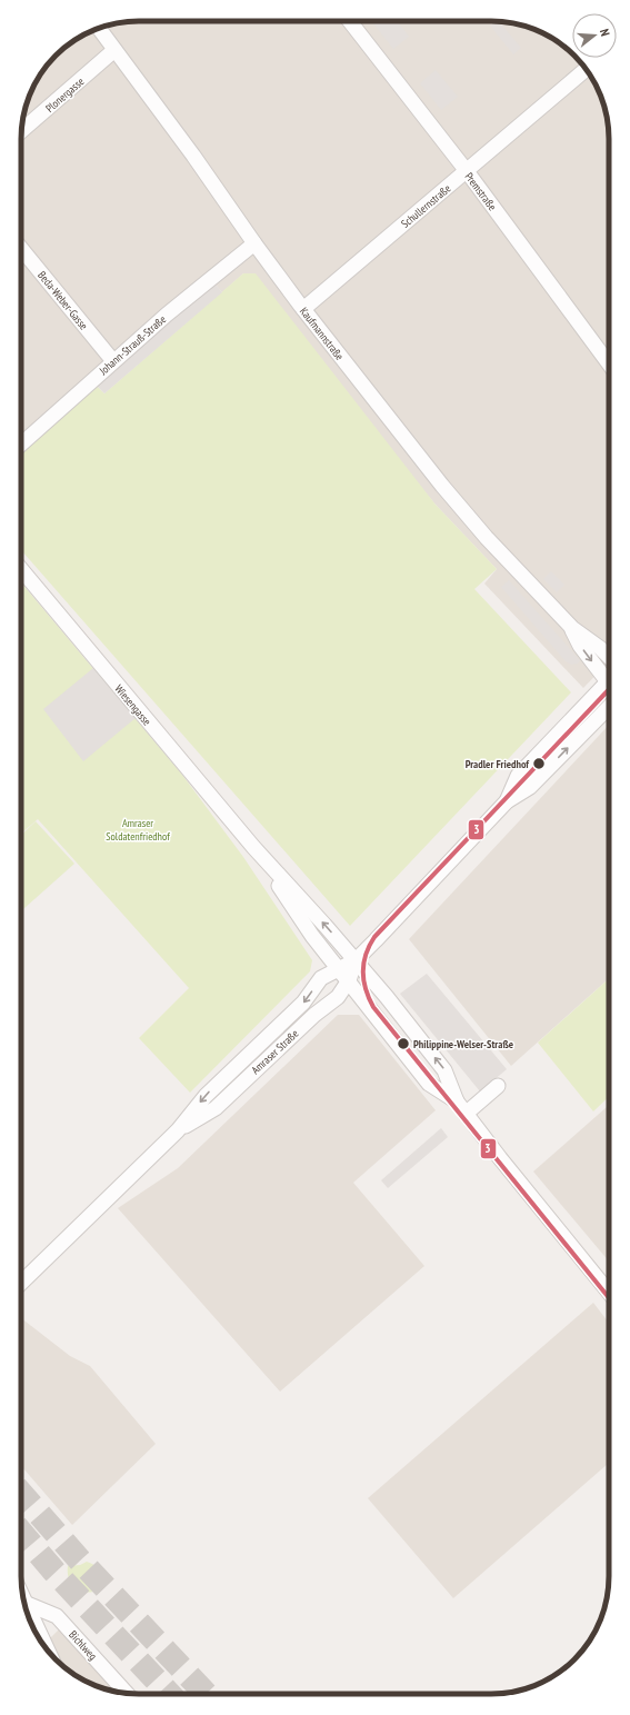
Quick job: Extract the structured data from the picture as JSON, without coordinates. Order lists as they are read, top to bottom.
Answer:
{
  "streets": {
    "street": [
      "Plonergasse",
      "Premstraße",
      "Schullernstraße",
      "Beda-Weber-Gasse",
      "Kaufmannstraße",
      "Johann-Strauß-Straße",
      "Wiesengasse",
      "Amraser Straße",
      "Bichlweg"
    ]
  },
  "crossings": [
    ["Plonergasse", "Kaufmannstraße"],
    ["Premstraße", "Schullernstraße"],
    ["Schullernstraße", "Kaufmannstraße"],
    ["Beda-Weber-Gasse", "Johann-Strauß-Straße"],
    ["Kaufmannstraße", "Johann-Strauß-Straße"],
    ["Wiesengasse", "Amraser Straße"]
  ],
  "parks": ["Amraser Soldatenfriedhof"],
  "places": ["Pradler Friedhof", "Philippine-Welser-Straße"],
  "lines": ["transit line 3"],
  "north": "right"
}
